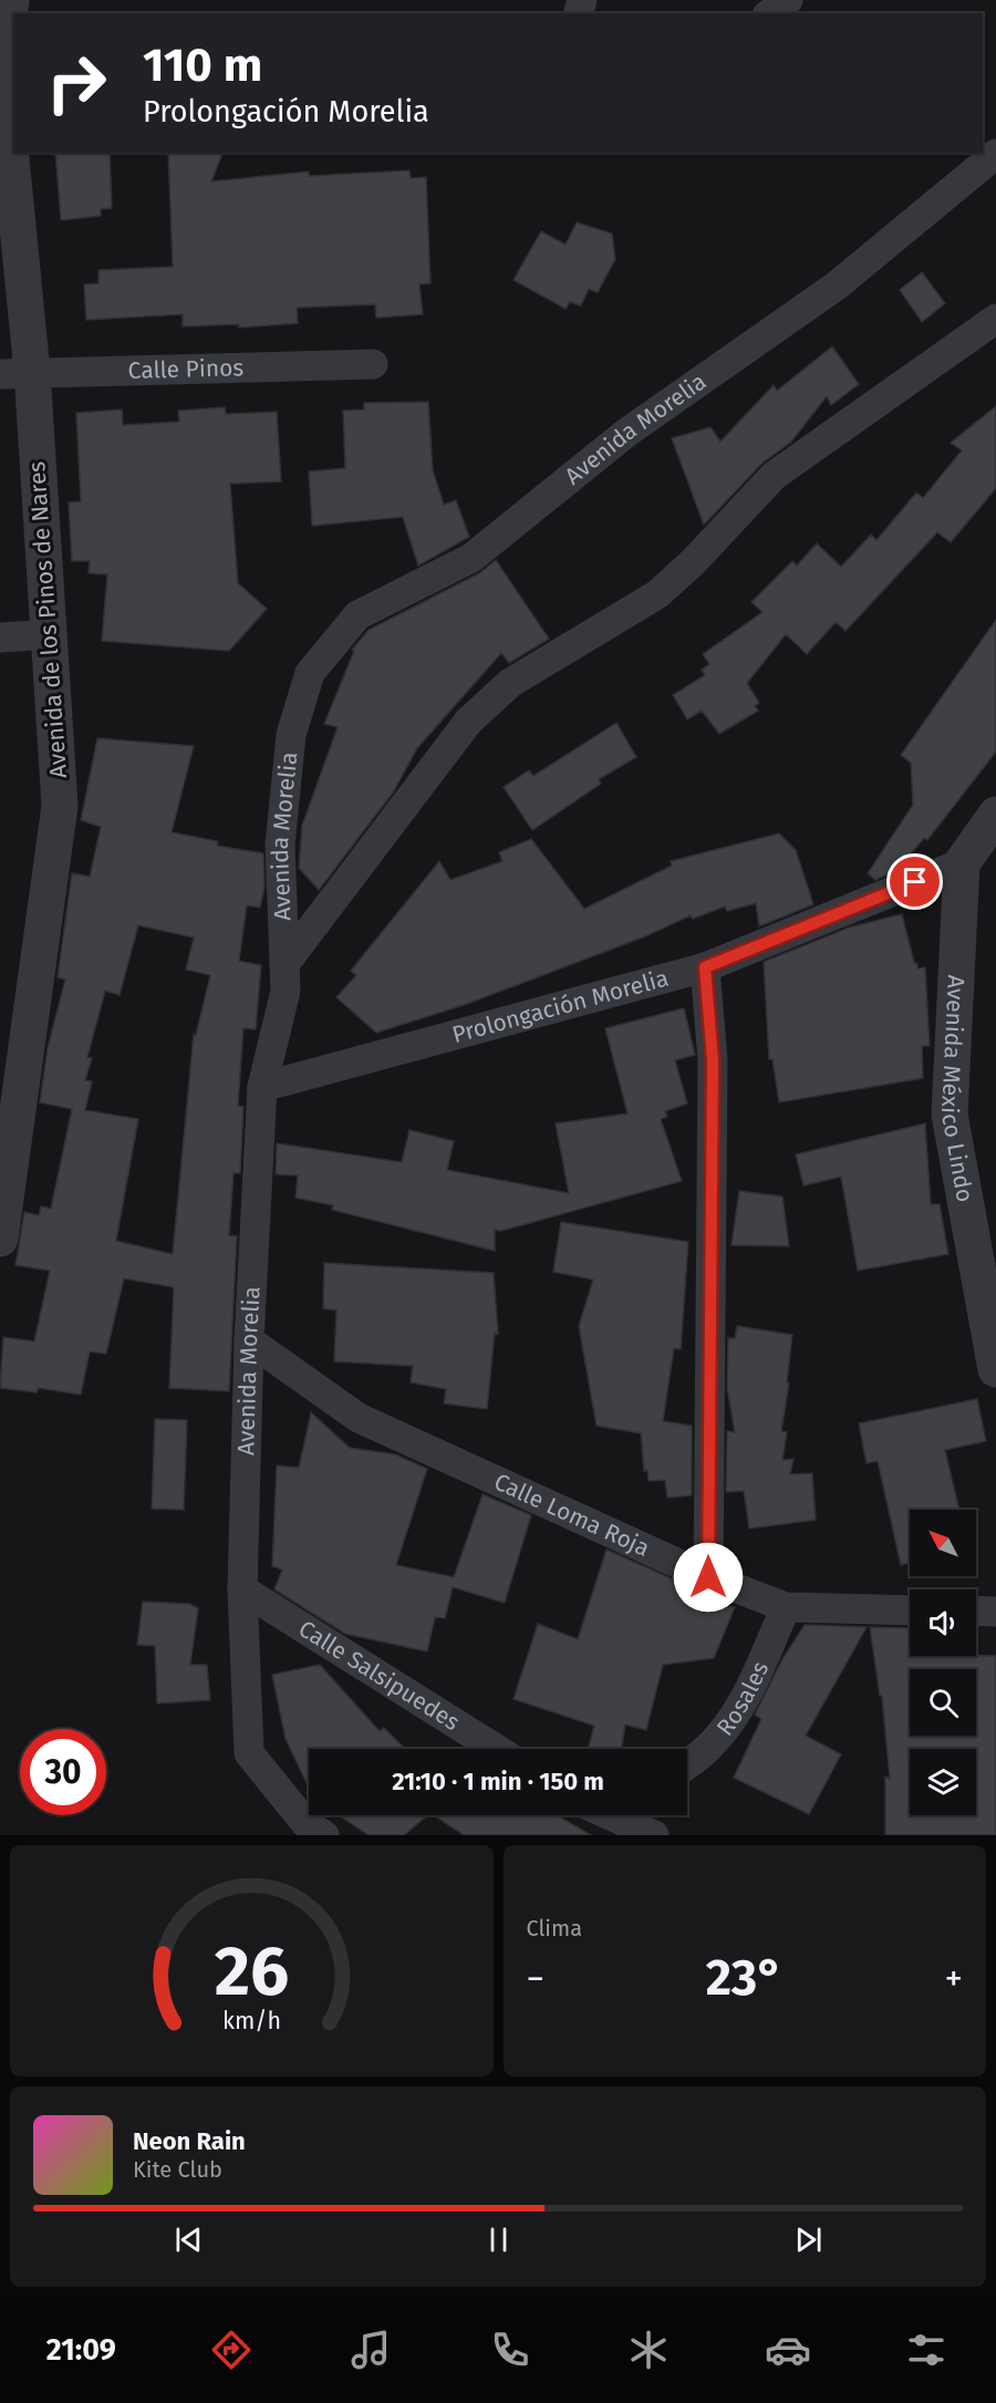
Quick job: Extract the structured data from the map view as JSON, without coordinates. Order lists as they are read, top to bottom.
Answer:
{
  "streets": {
    "street": [
      "Calle Pinos",
      "Avenida Morelia",
      "Avenida de los Pinos de Nares",
      "Prolongación Morelia",
      "Avenida México Lindo",
      "Calle Loma Roja",
      "Calle Salsipuedes",
      "Rosales"
    ]
  },
  "crossings": [
    ["Calle Pinos", "Avenida de los Pinos de Nares"],
    ["Avenida Morelia", "Prolongación Morelia"],
    ["Avenida Morelia", "Calle Loma Roja"],
    ["Avenida Morelia", "Calle Salsipuedes"],
    ["Prolongación Morelia", "Avenida México Lindo"],
    ["Calle Loma Roja", "Rosales"]
  ],
  "north": "top left",
  "page": {
    "turn": ["110 m", "Prolongación Morelia"],
    "limit": "30",
    "trip": "21:10 · 1 min · 150 m",
    "tile": "Clima",
    "heat": ["−", "23°", "+"],
    "song": ["Neon Rain", "Kite Club"],
    "tabs": "21:09",
    "gauge": ["26", "km/h"]
  }
}
